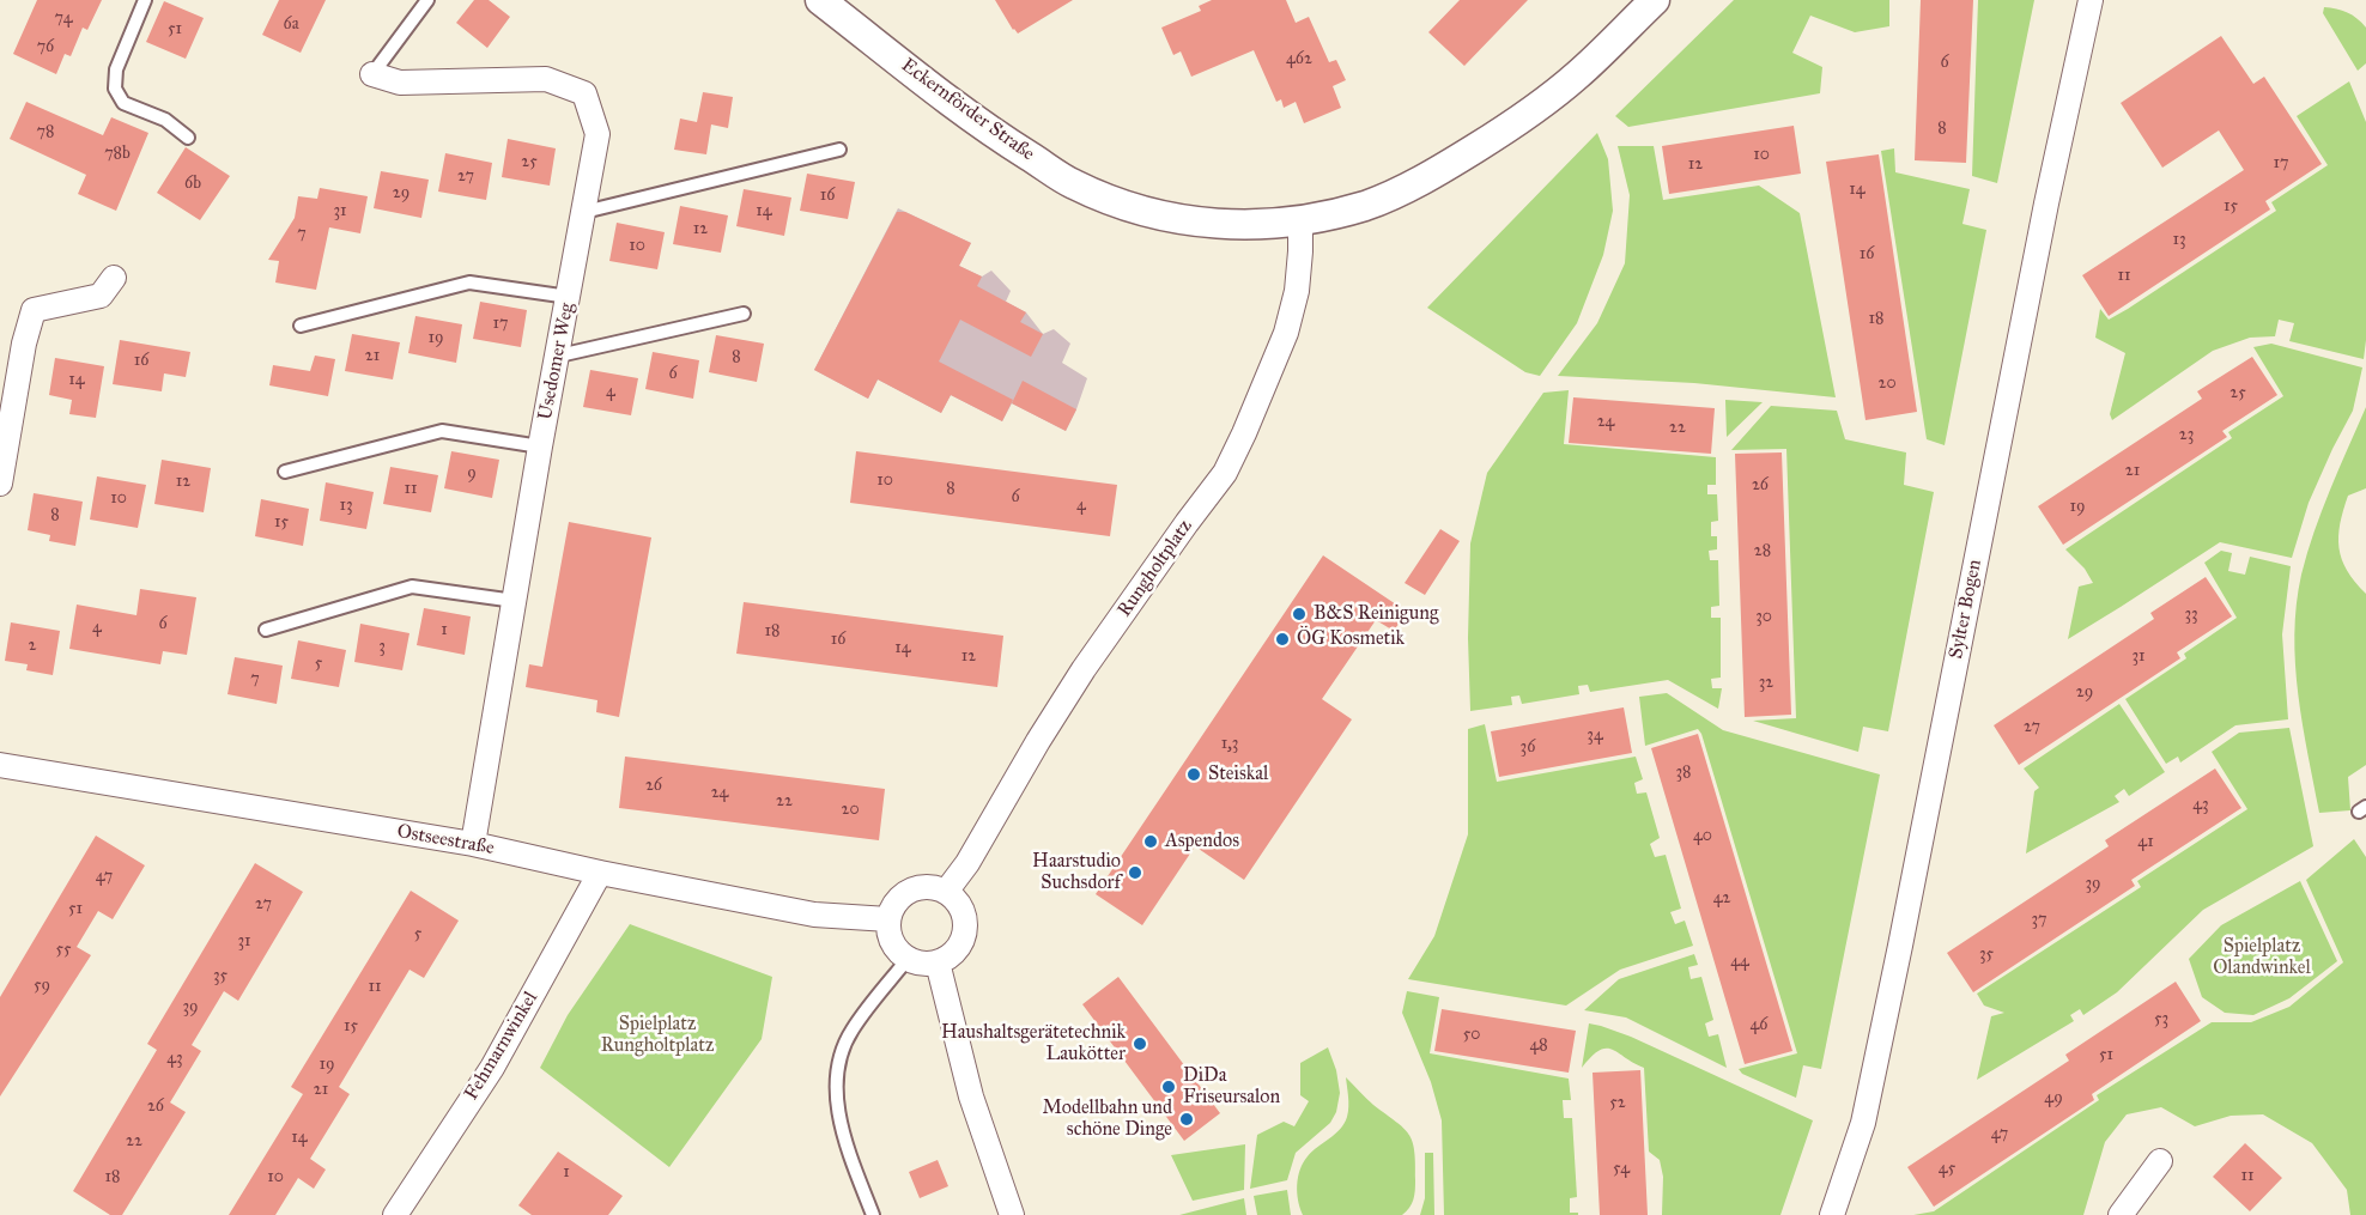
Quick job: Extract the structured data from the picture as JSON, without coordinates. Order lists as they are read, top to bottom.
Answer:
{
  "streets": {
    "street": [
      "Eckernförder Straße",
      "Usedomer Weg",
      "Rungholtplatz",
      "Sylter Bogen",
      "Ostseestraße",
      "Fehmarnwinkel"
    ]
  },
  "crossings": [
    ["Eckernförder Straße", "Rungholtplatz"],
    ["Usedomer Weg", "Ostseestraße"],
    ["Rungholtplatz", "Ostseestraße"],
    ["Ostseestraße", "Fehmarnwinkel"]
  ],
  "parks": ["Spielplatz Olandwinkel", "Spielplatz Rungholtplatz"],
  "places": [
    "B&S Reinigung",
    "ÖG Kosmetik",
    "Steiskal",
    "Aspendos",
    "Haarstudio Suchsdorf",
    "Haushaltsgerätetechnik Laukötter",
    "DiDa Friseursalon",
    "Modellbahn und schöne Dinge"
  ],
  "house_numbers": [
    "74",
    "6a",
    "51",
    "76",
    "462",
    "6",
    "8",
    "78",
    "78b",
    "10",
    "25",
    "17",
    "12",
    "27",
    "6b",
    "14",
    "29",
    "16",
    "15",
    "31",
    "14",
    "12",
    "7",
    "13",
    "10",
    "16",
    "11",
    "18",
    "17",
    "19",
    "21",
    "8",
    "16",
    "6",
    "14",
    "20",
    "4",
    "25",
    "24",
    "22",
    "23",
    "21",
    "9",
    "10",
    "12",
    "26",
    "11",
    "8",
    "6",
    "10",
    "13",
    "4",
    "19",
    "8",
    "15",
    "28",
    "33",
    "30",
    "6",
    "4",
    "1",
    "18",
    "16",
    "2",
    "3",
    "14",
    "12",
    "31",
    "5",
    "7",
    "32",
    "29",
    "27",
    "34",
    "1,3",
    "36",
    "38",
    "26",
    "24",
    "22",
    "43",
    "20",
    "40",
    "41",
    "47",
    "39",
    "42",
    "27",
    "51",
    "37",
    "5",
    "31",
    "55",
    "35",
    "44",
    "35",
    "59",
    "11",
    "39",
    "53",
    "46",
    "15",
    "50",
    "48",
    "51",
    "43",
    "19",
    "21",
    "49",
    "52",
    "26",
    "47",
    "14",
    "22",
    "54",
    "45",
    "1",
    "11",
    "18",
    "10"
  ]
}
